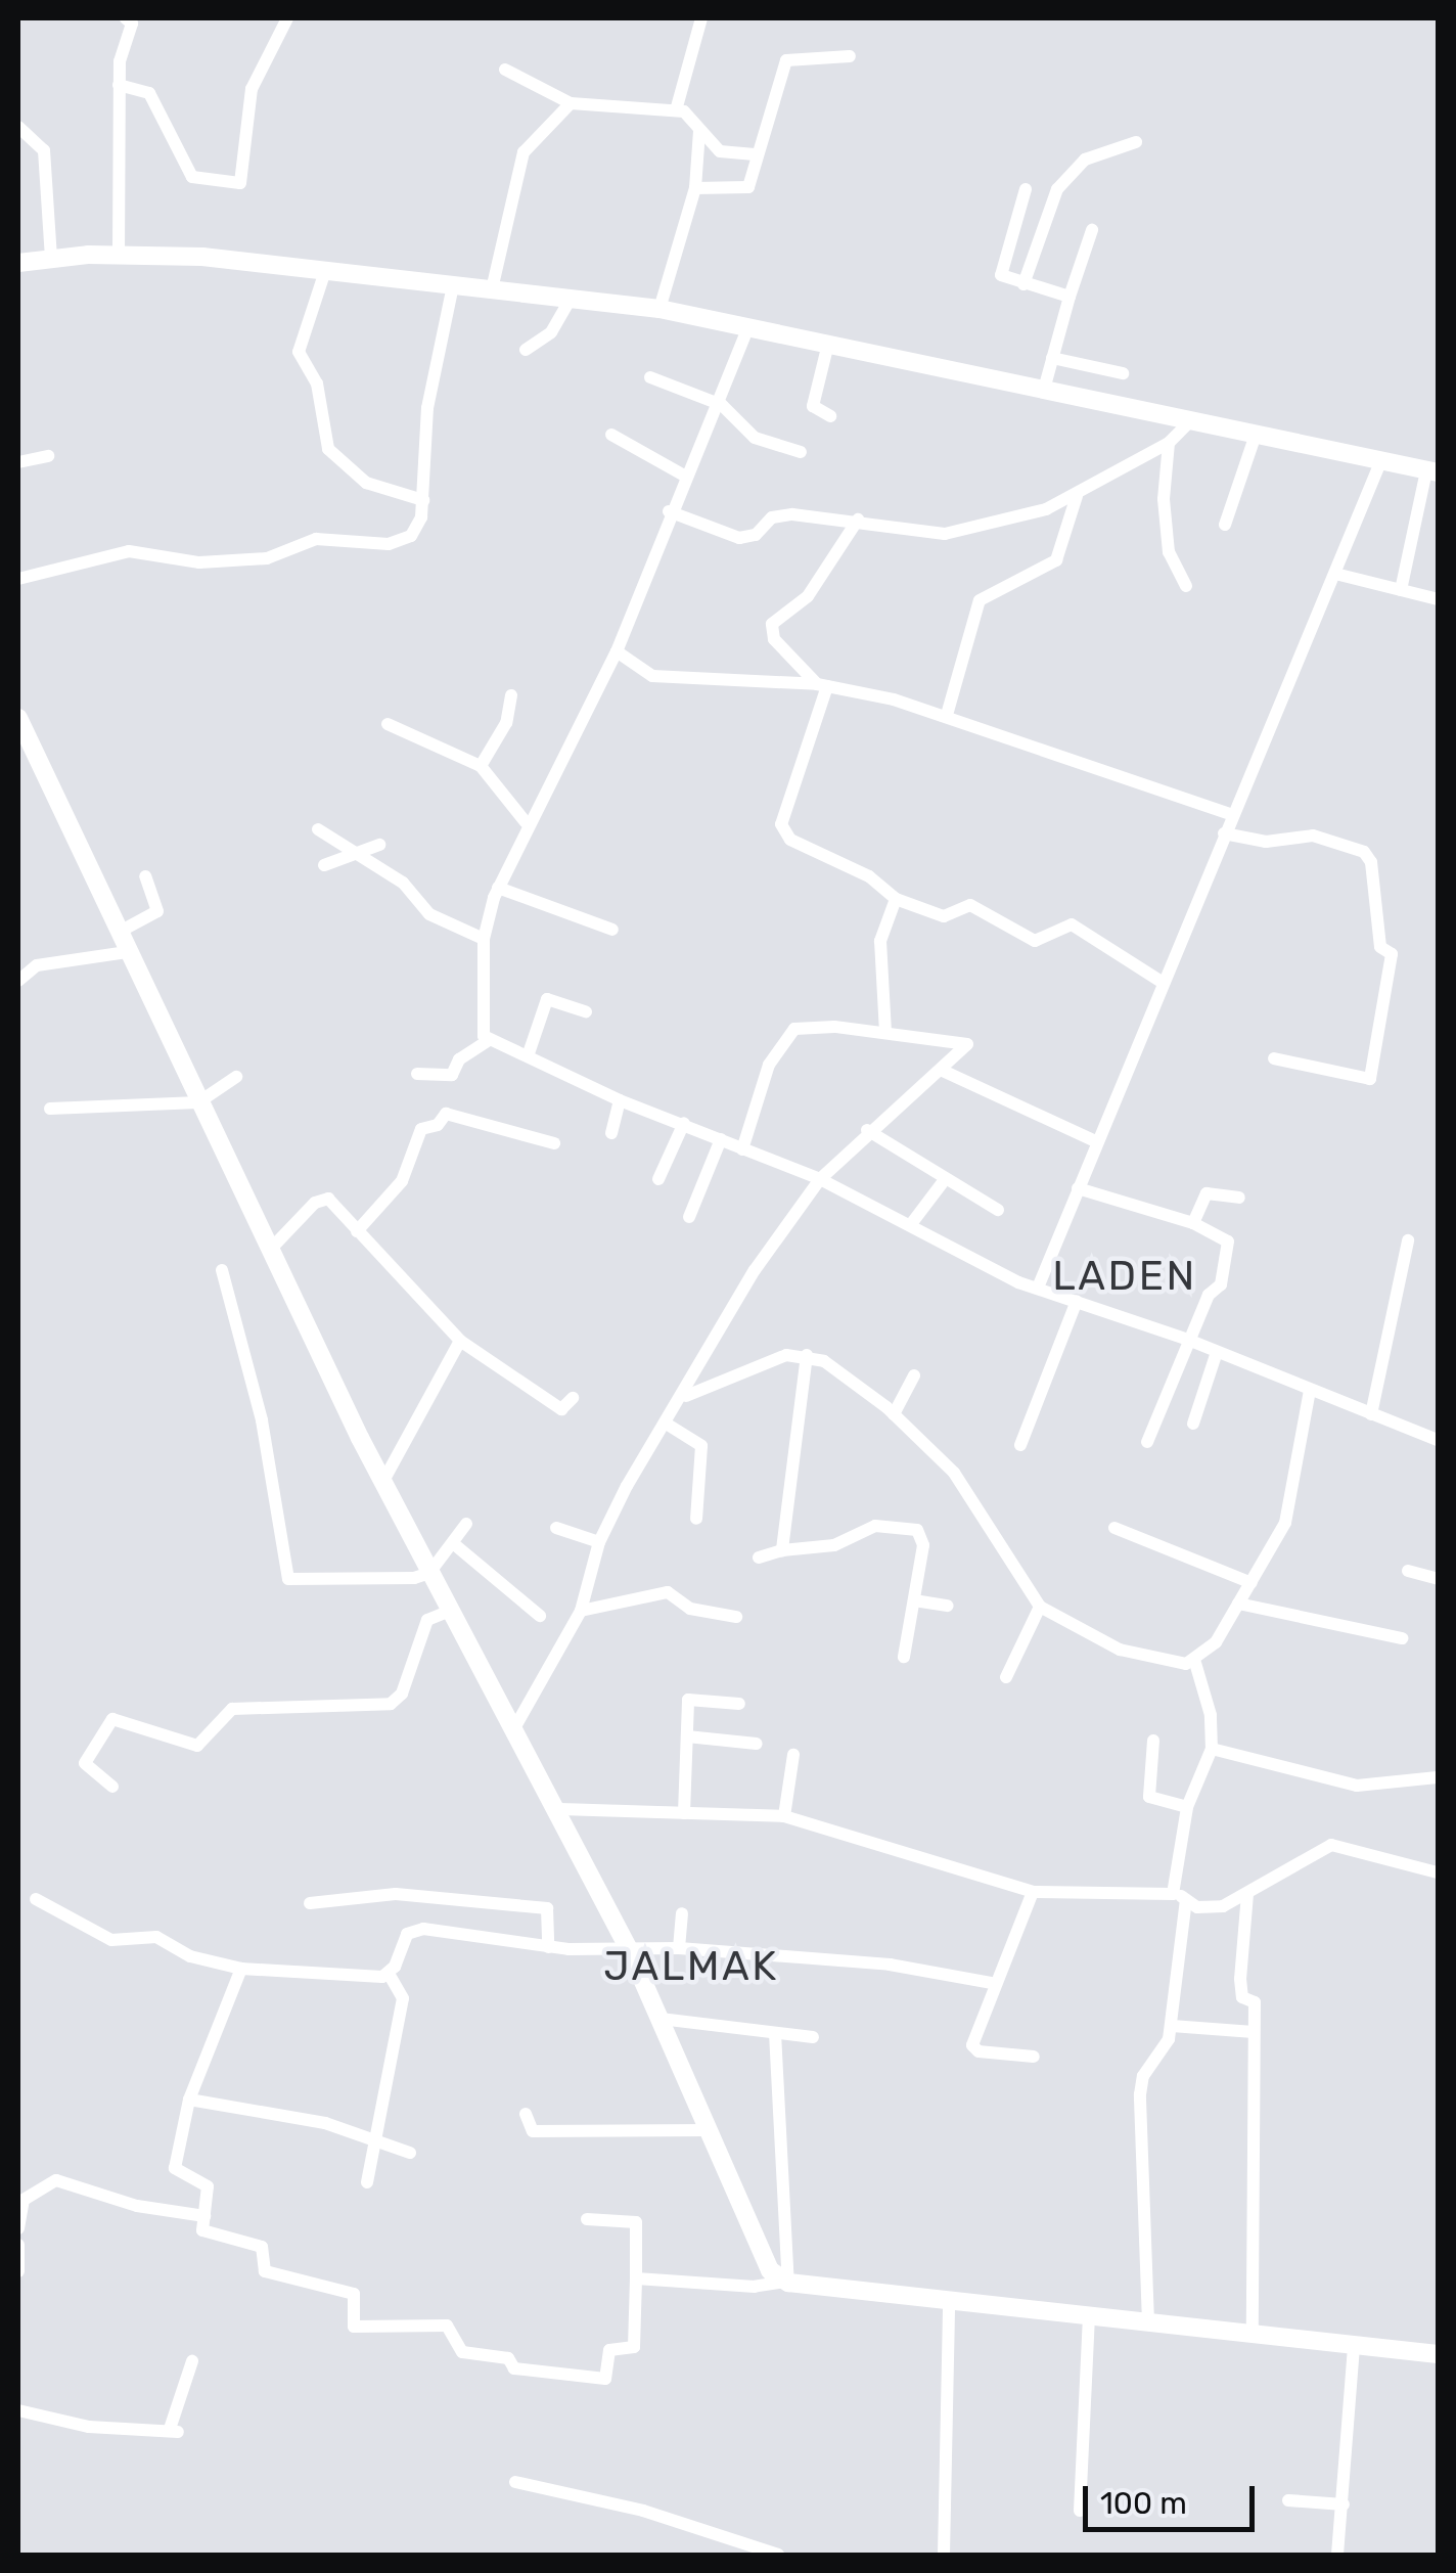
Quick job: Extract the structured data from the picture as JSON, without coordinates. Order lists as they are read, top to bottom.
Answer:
{
  "districts": ["LADEN", "JALMAK"],
  "scale_bar": "100 m"
}
